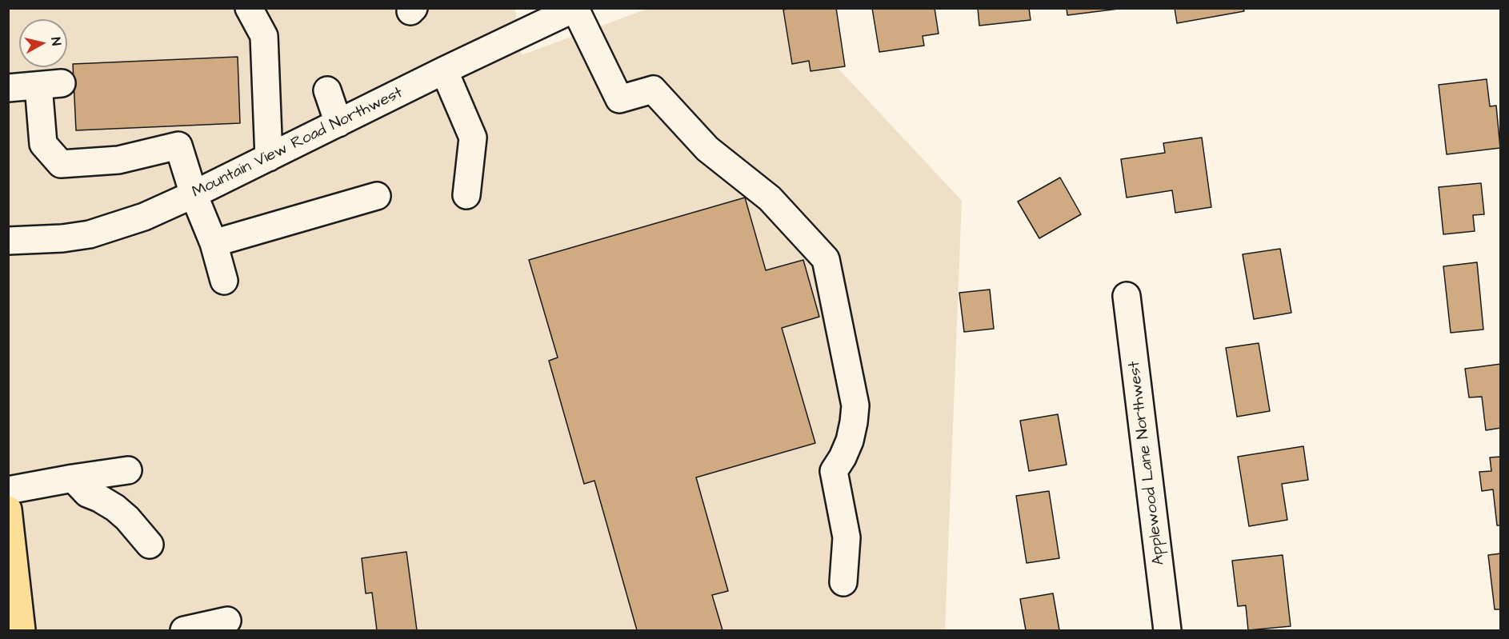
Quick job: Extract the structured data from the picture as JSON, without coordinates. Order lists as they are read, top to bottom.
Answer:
{
  "streets": {
    "street": ["Mountain View Road Northwest", "Applewood Lane Northwest"]
  },
  "north": "right"
}
